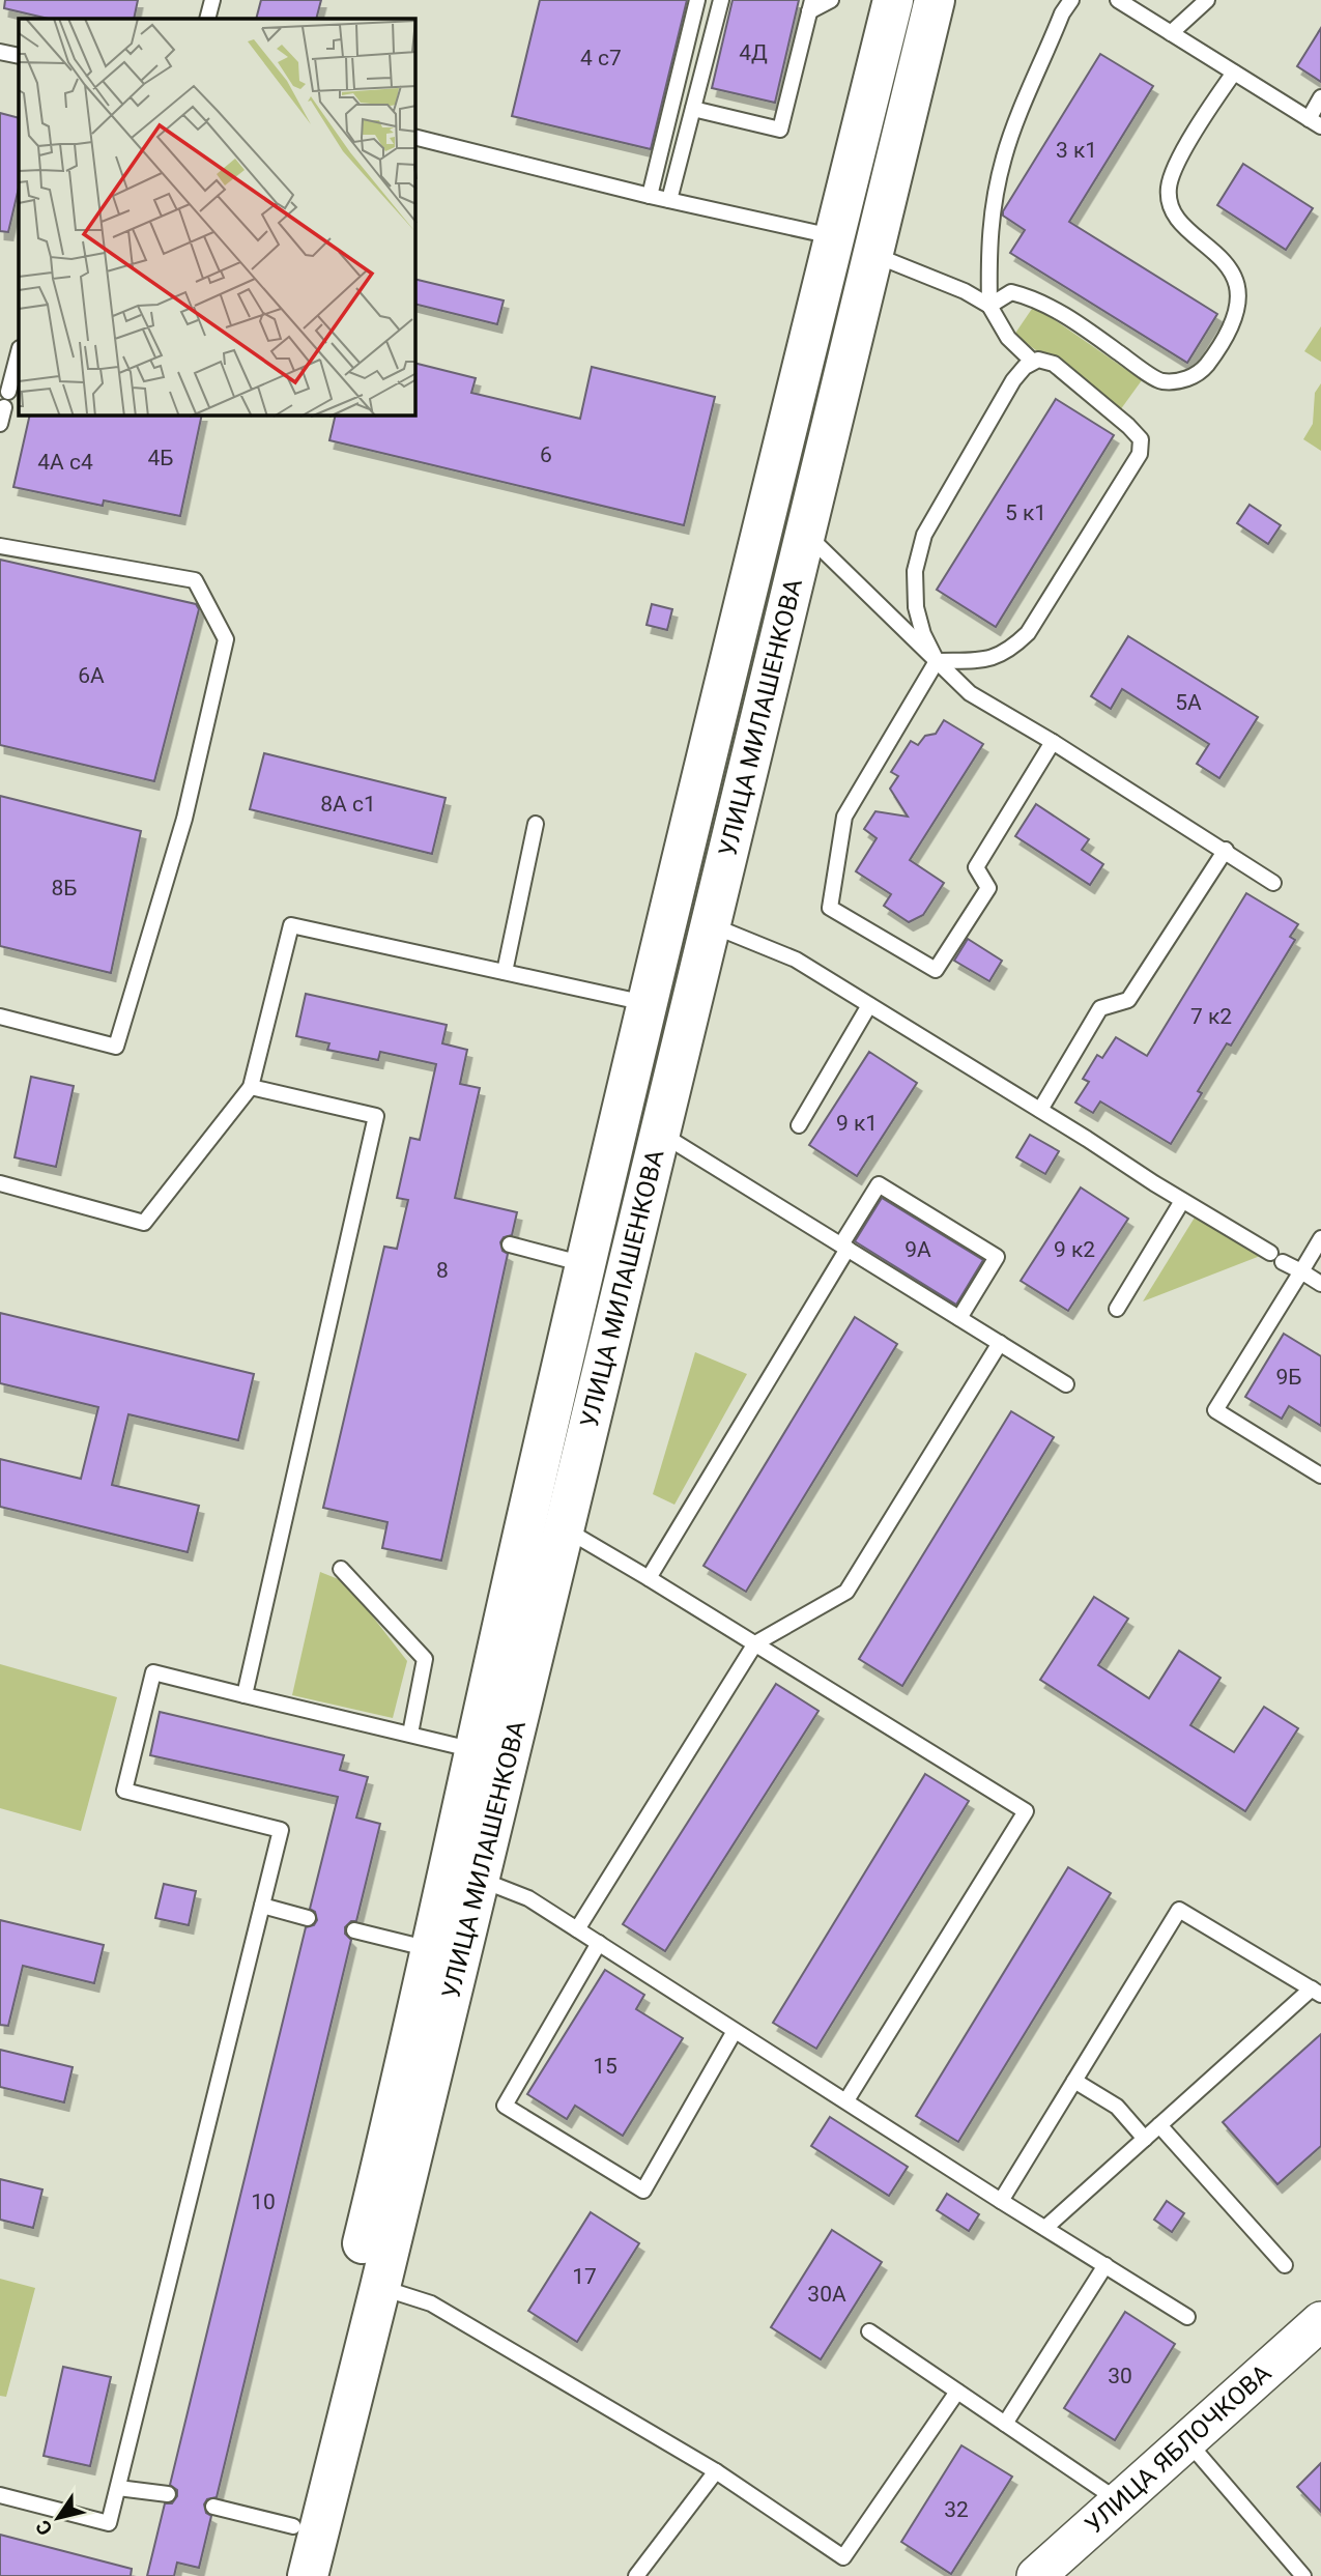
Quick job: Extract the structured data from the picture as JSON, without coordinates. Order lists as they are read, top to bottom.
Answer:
{
  "streets": {
    "main road": ["УЛИЦА МИЛАШЕНКОВА"],
    "street": ["УЛИЦА ЯБЛОЧКОВА"]
  },
  "house_numbers": [
    "4Д",
    "4 c7",
    "3 к1",
    "6",
    "4Б",
    "4А с4",
    "5 к1",
    "6А",
    "5А",
    "8А c1",
    "8Б",
    "7 к2",
    "9 к1",
    "9А",
    "9 к2",
    "8",
    "9Б",
    "15",
    "10",
    "17",
    "30А",
    "30",
    "32"
  ],
  "north": "bottom left"
}
